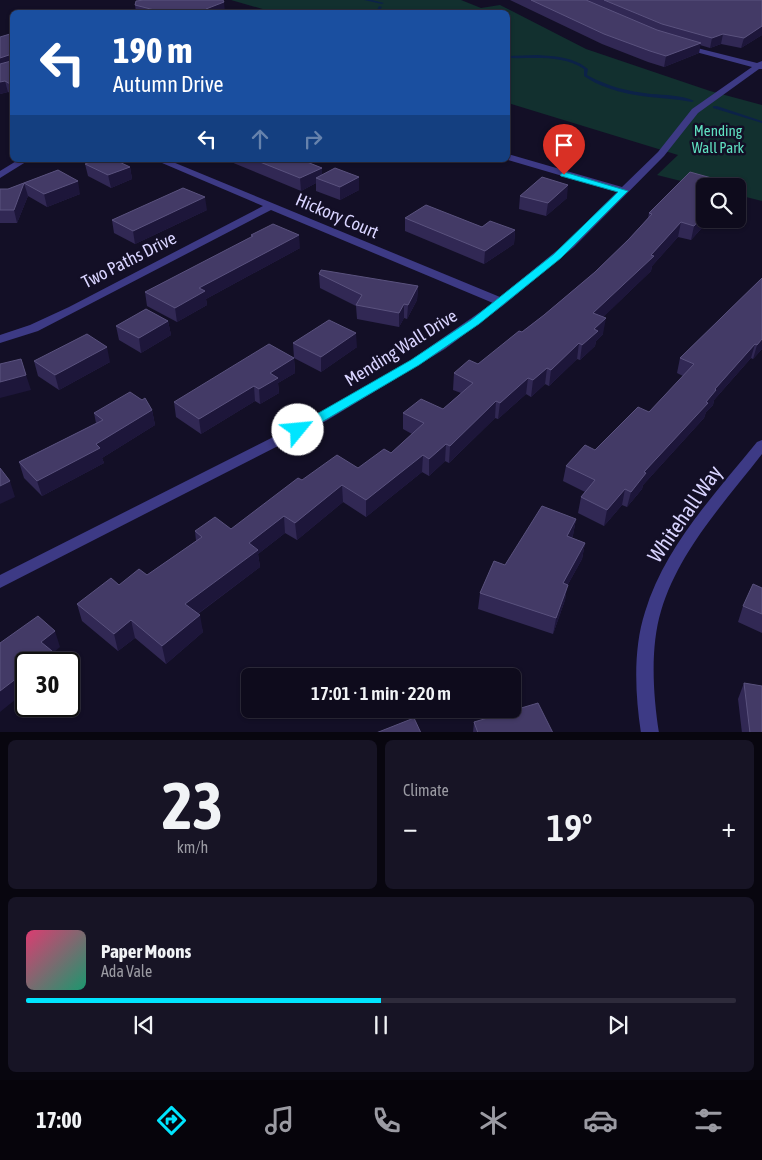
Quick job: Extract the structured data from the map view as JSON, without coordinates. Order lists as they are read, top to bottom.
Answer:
{
  "streets": {
    "street": [
      "Hickory Court",
      "Two Paths Drive",
      "Mending Wall Drive",
      "Whitehall Way"
    ]
  },
  "crossings": [
    ["Hickory Court", "Two Paths Drive"],
    ["Hickory Court", "Mending Wall Drive"]
  ],
  "parks": ["Mending Wall Park"],
  "page": {
    "turn": ["190 m", "Autumn Drive"],
    "limit": "30",
    "trip": "17:01 · 1 min · 220 m",
    "tile": [
      ["23", "km/h"],
      "Climate"
    ],
    "heat": ["−", "19°", "+"],
    "song": ["Paper Moons", "Ada Vale"],
    "tabs": "17:00"
  }
}
